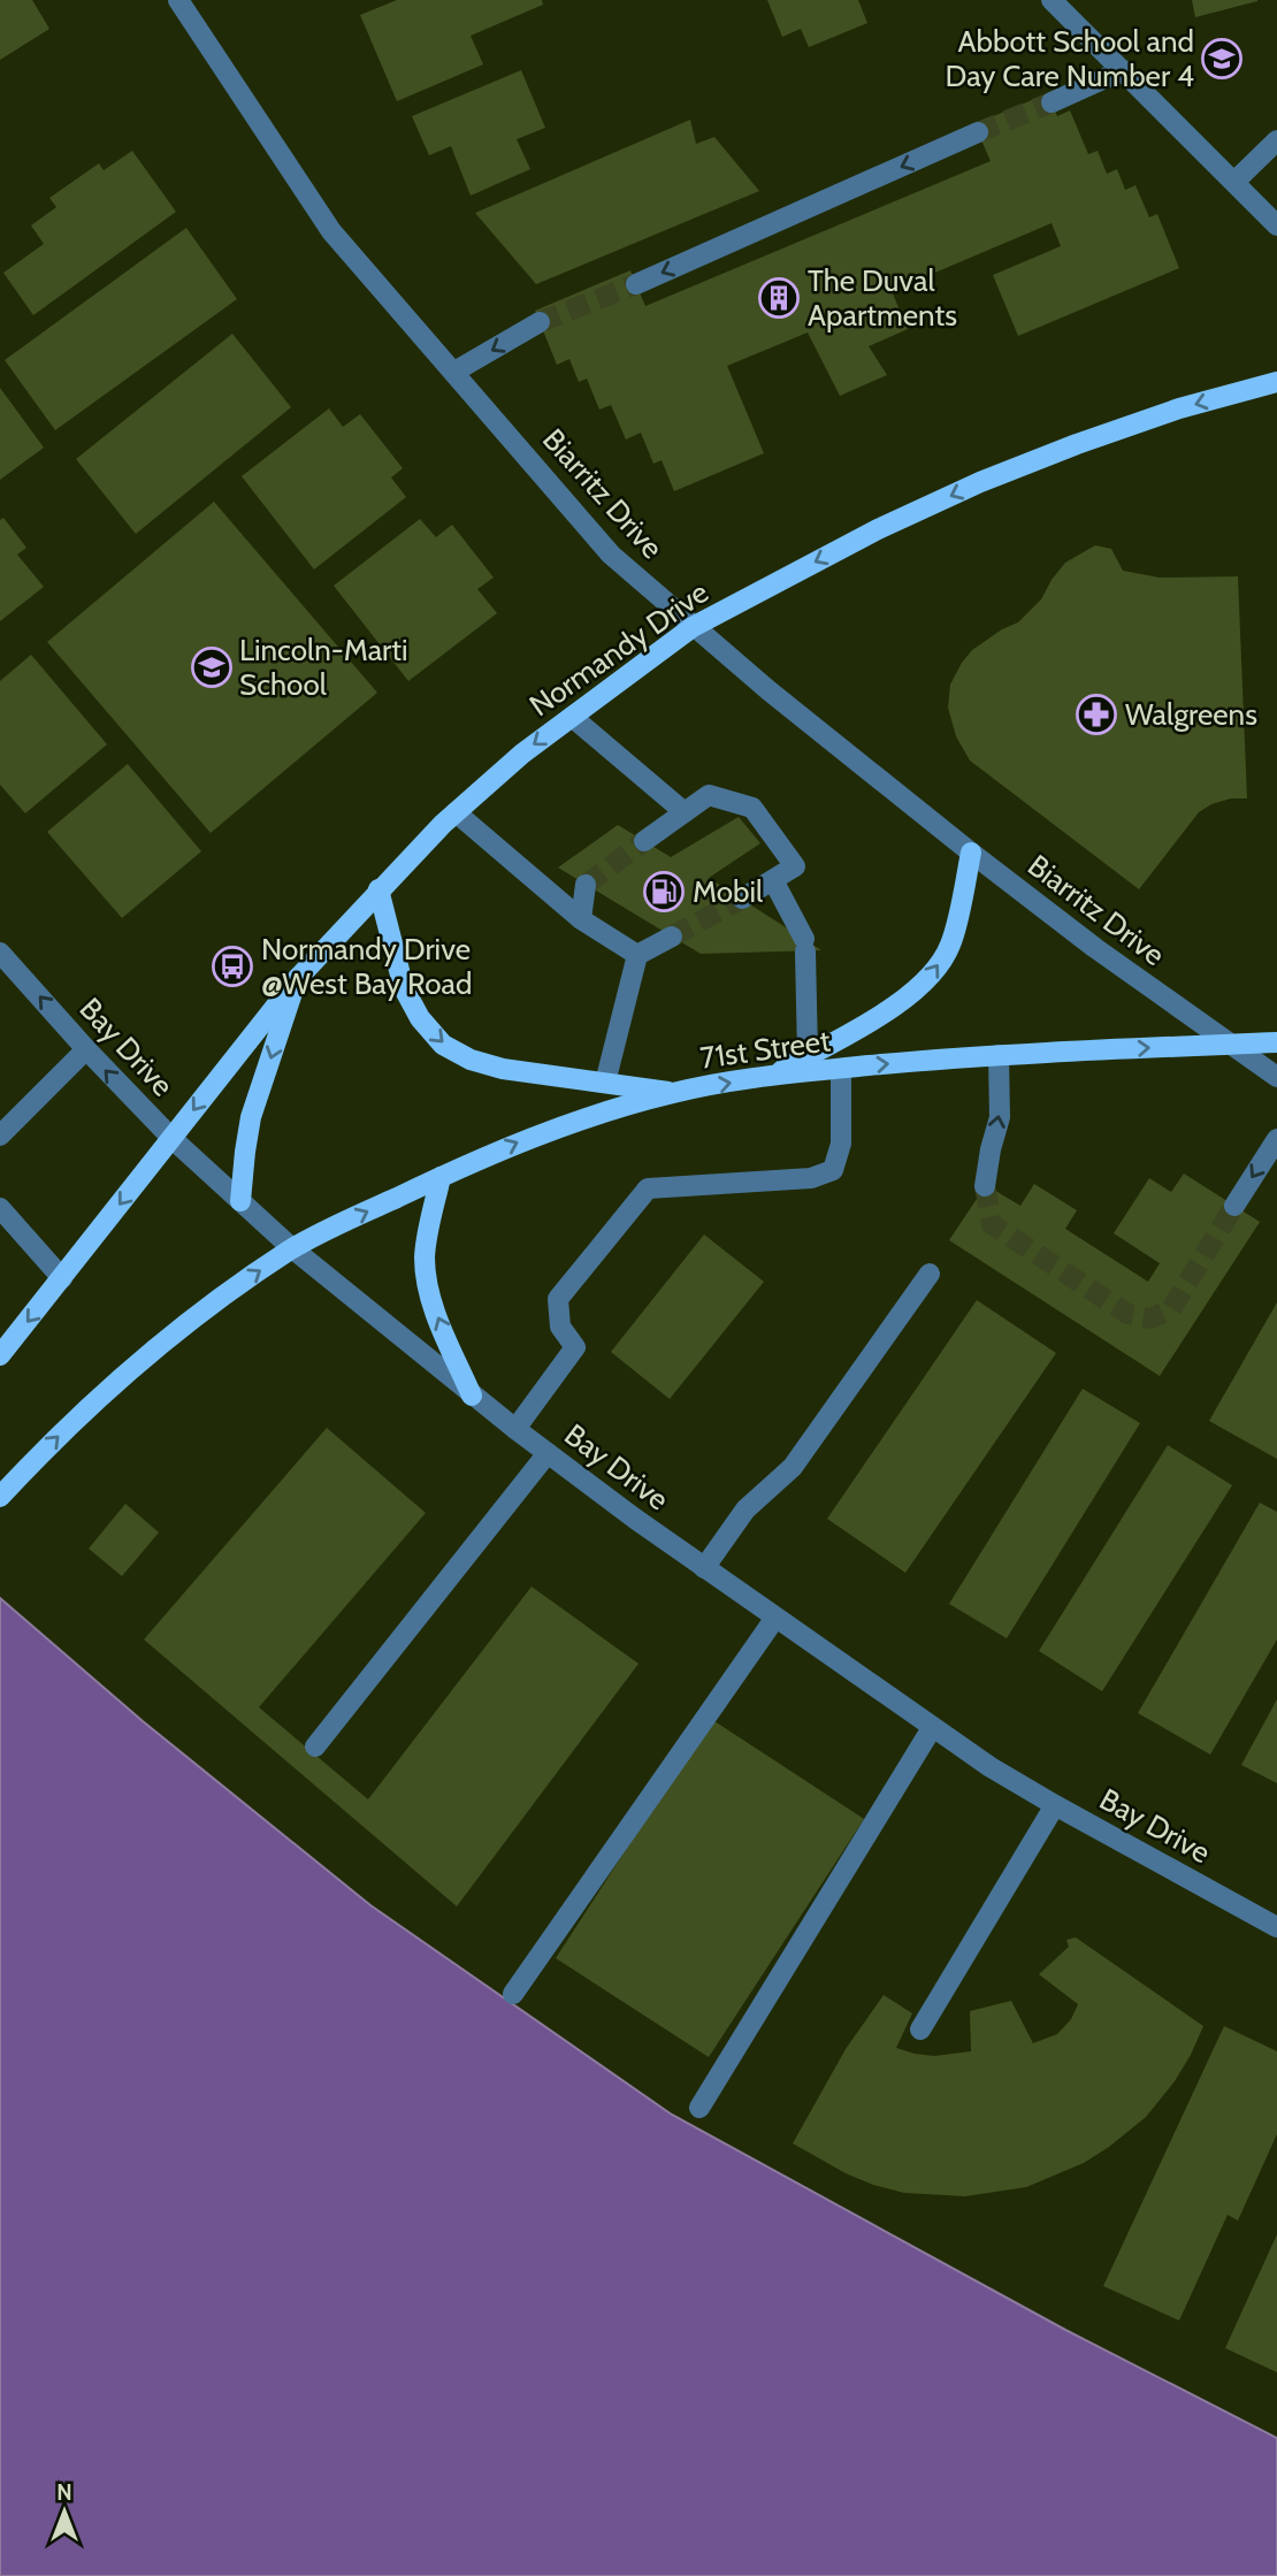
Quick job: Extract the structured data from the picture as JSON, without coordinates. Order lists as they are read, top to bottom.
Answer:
{
  "streets": {
    "main road": ["Normandy Drive", "71st Street"],
    "street": ["Biarritz Drive", "Bay Drive"]
  },
  "crossings": [
    ["Biarritz Drive", "Normandy Drive"],
    ["Biarritz Drive", "71st Street"],
    ["Normandy Drive", "Bay Drive"],
    ["Bay Drive", "71st Street"]
  ],
  "one_way": ["Normandy Drive", "71st Street"],
  "places": {
    "school or university": ["Abbott School and Day Care Number 4", "Lincoln-Marti School"],
    "building": ["The Duval Apartments"],
    "pharmacy": ["Walgreens"],
    "fuel station": ["Mobil"],
    "bus stop": ["Normandy Drive @West Bay Road"]
  },
  "north": "top"
}
